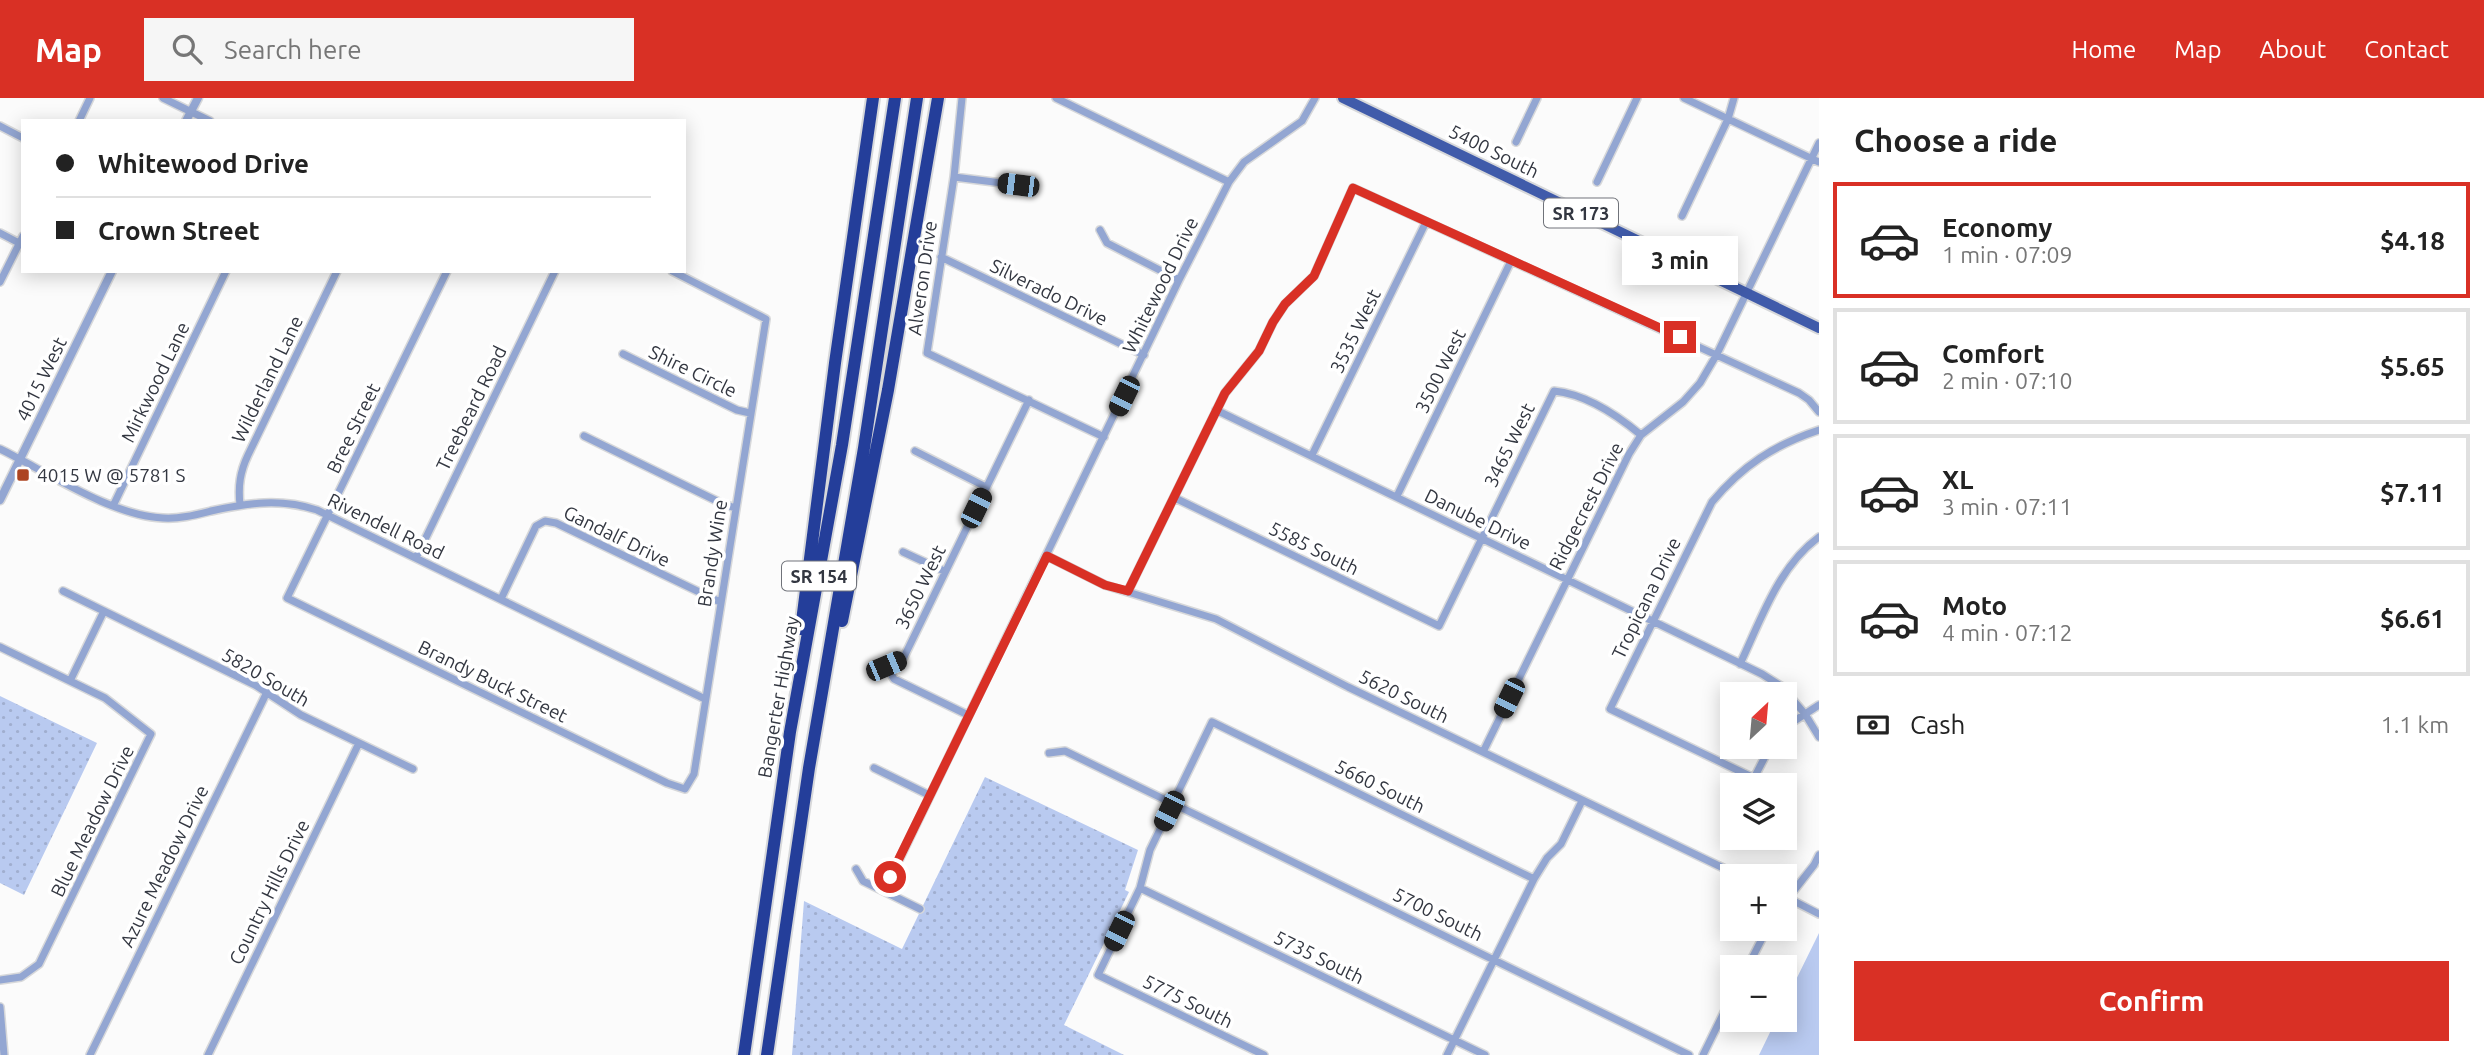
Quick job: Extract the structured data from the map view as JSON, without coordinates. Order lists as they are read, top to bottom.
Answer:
{
  "streets": {
    "highway": ["SR 154", "Bangerter Highway"],
    "main road": ["5400 South", "SR 173"],
    "street": [
      "Alveron Drive",
      "Whitewood Drive",
      "Silverado Drive",
      "3535 West",
      "Shire Circle",
      "3500 West",
      "4015 West",
      "Wilderland Lane",
      "Mirkwood Lane",
      "Treebeard Road",
      "Bree Street",
      "3465 West",
      "Ridgecrest Drive",
      "Danube Drive",
      "Rivendell Road",
      "Gandalf Drive",
      "5585 South",
      "Brandy Wine",
      "3650 West",
      "Tropicana Drive",
      "5820 South",
      "Brandy Buck Street",
      "5620 South",
      "5660 South",
      "Blue Meadow Drive",
      "Azure Meadow Drive",
      "Country Hills Drive",
      "5700 South",
      "5735 South",
      "5775 South"
    ]
  },
  "crossings": [
    ["5400 South", "Ridgecrest Drive"],
    ["Alveron Drive", "Whitewood Drive"],
    ["Alveron Drive", "Silverado Drive"],
    ["Alveron Drive", "3650 West"],
    ["Whitewood Drive", "Silverado Drive"],
    ["Whitewood Drive", "3650 West"],
    ["Whitewood Drive", "5620 South"],
    ["3535 West", "Danube Drive"],
    ["Shire Circle", "Brandy Wine"],
    ["3500 West", "Danube Drive"],
    ["4015 West", "Rivendell Road"],
    ["Wilderland Lane", "Rivendell Road"],
    ["Mirkwood Lane", "Rivendell Road"],
    ["Treebeard Road", "Rivendell Road"],
    ["Bree Street", "Rivendell Road"],
    ["Bree Street", "Brandy Buck Street"],
    ["3465 West", "Ridgecrest Drive"],
    ["3465 West", "Danube Drive"],
    ["3465 West", "5585 South"],
    ["Ridgecrest Drive", "Danube Drive"],
    ["Ridgecrest Drive", "5620 South"],
    ["Danube Drive", "Tropicana Drive"],
    ["Rivendell Road", "Gandalf Drive"],
    ["Rivendell Road", "Brandy Wine"],
    ["Gandalf Drive", "Brandy Wine"],
    ["Brandy Wine", "Brandy Buck Street"],
    ["5820 South", "Azure Meadow Drive"],
    ["5820 South", "Country Hills Drive"],
    ["5660 South", "5700 South"],
    ["5735 South", "5775 South"]
  ],
  "places": {
    "transit": ["4015 W @ 5781 S"]
  },
  "north": "top right",
  "page": {
    "header": "Map",
    "search": "Search here",
    "nav": [
      "Home",
      "Map",
      "About",
      "Contact"
    ],
    "heading": "Choose a ride",
    "banner": ["Whitewood Drive", "Crown Street"],
    "list": [
      {
        "name": "Economy",
        "note": "1 min · 07:09",
        "value": "$4.18"
      },
      {
        "name": "Comfort",
        "note": "2 min · 07:10",
        "value": "$5.65"
      },
      {
        "name": "XL",
        "note": "3 min · 07:11",
        "value": "$7.11"
      },
      {
        "name": "Moto",
        "note": "4 min · 07:12",
        "value": "$6.61"
      }
    ],
    "bubble": "3 min",
    "map_buttons": ["+", "−"],
    "pay": ["Cash", "1.1 km"],
    "buttons": "Confirm"
  }
}
